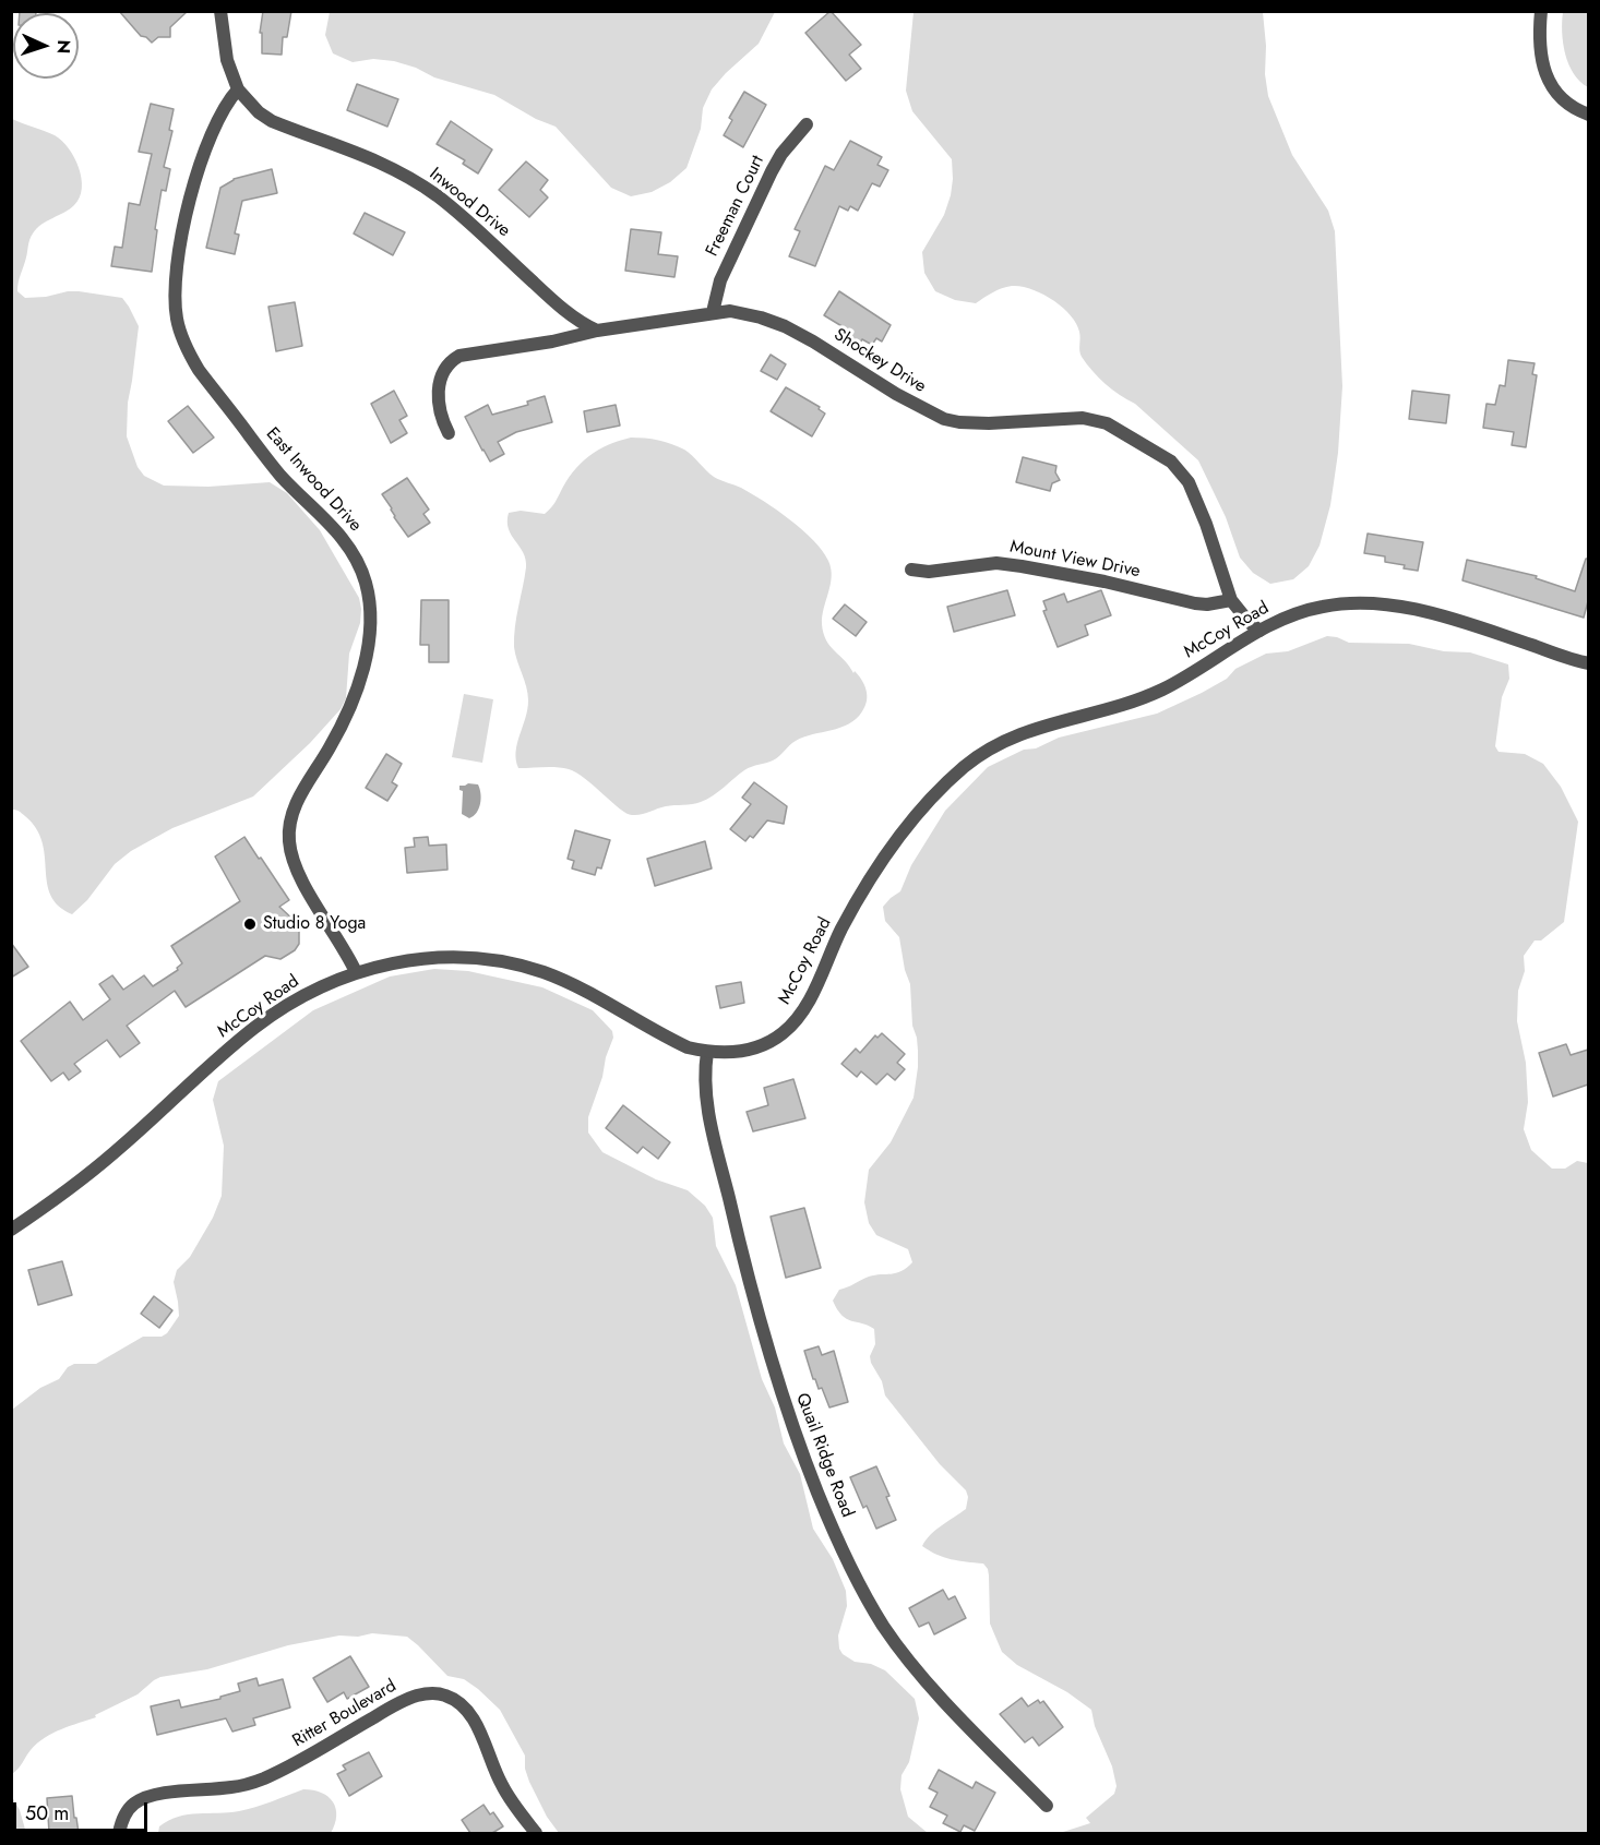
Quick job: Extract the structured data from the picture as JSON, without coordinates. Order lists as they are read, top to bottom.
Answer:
{
  "streets": {
    "street": [
      "Inwood Drive",
      "Freeman Court",
      "Shockey Drive",
      "East Inwood Drive",
      "Mount View Drive",
      "McCoy Road",
      "Quail Ridge Road",
      "Ritter Boulevard"
    ]
  },
  "crossings": [
    ["Inwood Drive", "Shockey Drive"],
    ["Inwood Drive", "East Inwood Drive"],
    ["Freeman Court", "Shockey Drive"],
    ["Shockey Drive", "Mount View Drive"],
    ["Shockey Drive", "McCoy Road"],
    ["East Inwood Drive", "McCoy Road"],
    ["McCoy Road", "Quail Ridge Road"]
  ],
  "places": ["Studio 8 Yoga"],
  "scale_bar": "50 m",
  "north": "right"
}
